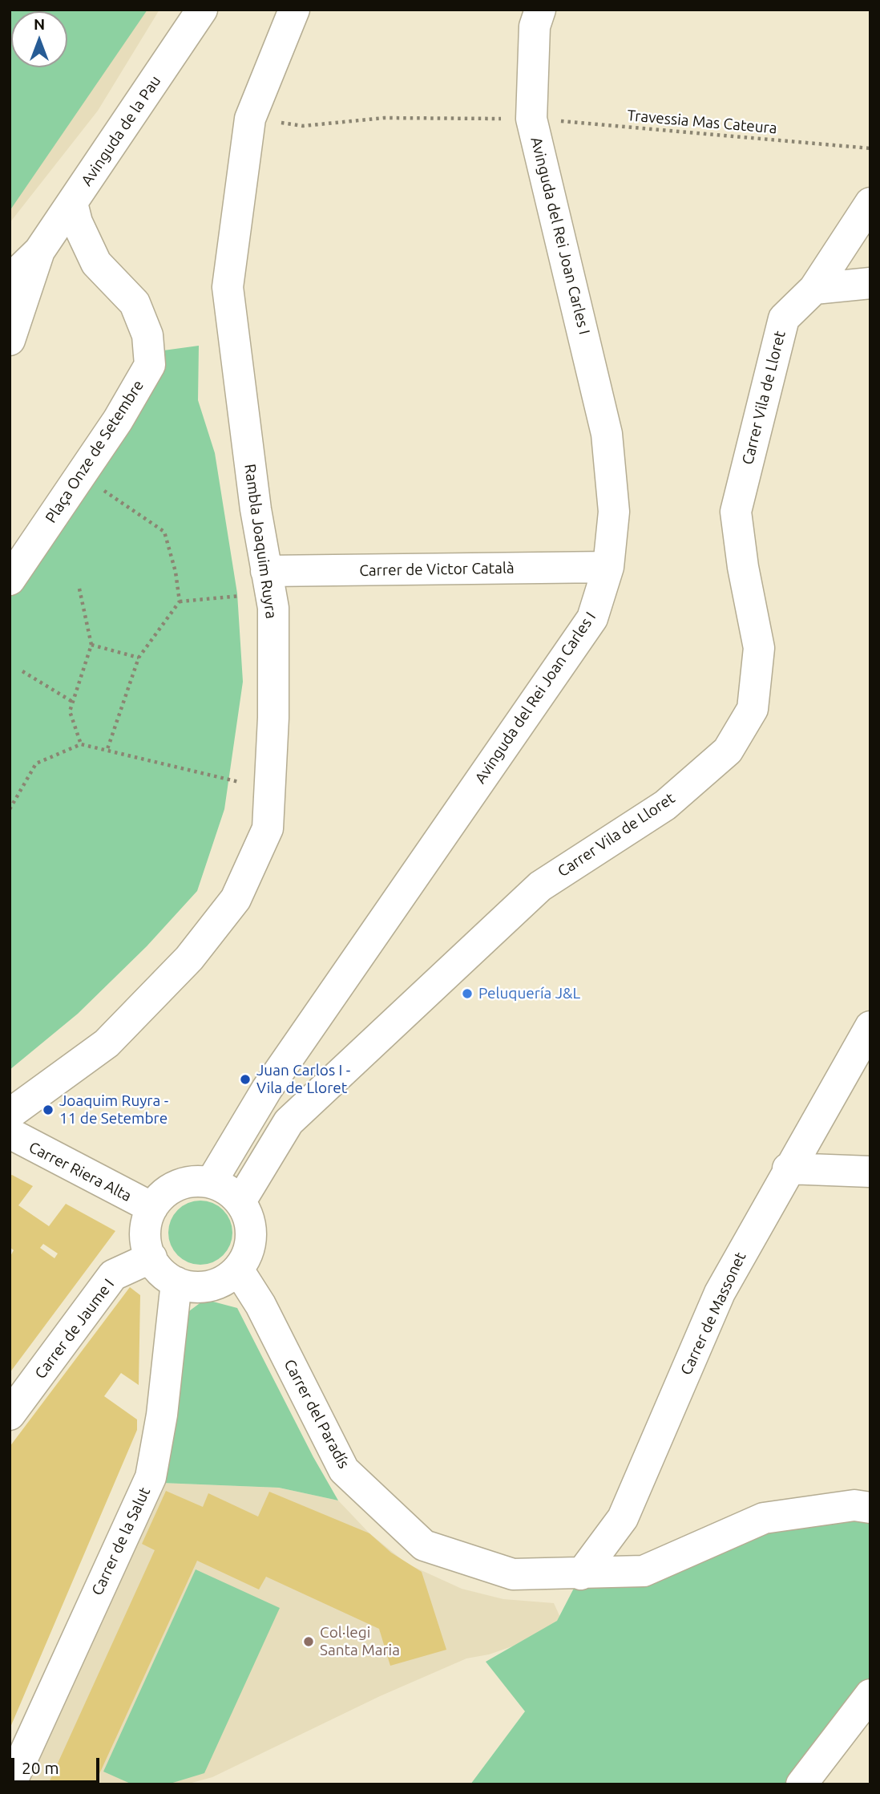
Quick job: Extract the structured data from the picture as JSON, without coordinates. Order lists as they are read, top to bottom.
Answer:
{
  "streets": {
    "street": [
      "Avinguda de la Pau",
      "Avinguda del Rei Joan Carles I",
      "Carrer Vila de Lloret",
      "Plaça Onze de Setembre",
      "Rambla Joaquim Ruyra",
      "Carrer de Victor Català",
      "Carrer Riera Alta",
      "Carrer de Massonet",
      "Carrer de Jaume I",
      "Carrer del Paradís",
      "Carrer de la Salut"
    ],
    "path": ["Travessia Mas Cateura"]
  },
  "crossings": [
    ["Travessia Mas Cateura", "Avinguda del Rei Joan Carles I"],
    ["Travessia Mas Cateura", "Rambla Joaquim Ruyra"],
    ["Avinguda de la Pau", "Plaça Onze de Setembre"],
    ["Avinguda del Rei Joan Carles I", "Carrer Vila de Lloret"],
    ["Avinguda del Rei Joan Carles I", "Carrer de Victor Català"],
    ["Avinguda del Rei Joan Carles I", "Carrer Riera Alta"],
    ["Avinguda del Rei Joan Carles I", "Carrer de Jaume I"],
    ["Avinguda del Rei Joan Carles I", "Carrer del Paradís"],
    ["Avinguda del Rei Joan Carles I", "Carrer de la Salut"],
    ["Carrer Vila de Lloret", "Carrer Riera Alta"],
    ["Carrer Vila de Lloret", "Carrer de Jaume I"],
    ["Carrer Vila de Lloret", "Carrer del Paradís"],
    ["Carrer Vila de Lloret", "Carrer de la Salut"],
    ["Rambla Joaquim Ruyra", "Carrer de Victor Català"],
    ["Carrer Riera Alta", "Carrer de Jaume I"],
    ["Carrer Riera Alta", "Carrer del Paradís"],
    ["Carrer Riera Alta", "Carrer de la Salut"],
    ["Carrer de Massonet", "Carrer del Paradís"],
    ["Carrer de Jaume I", "Carrer del Paradís"],
    ["Carrer de Jaume I", "Carrer de la Salut"],
    ["Carrer del Paradís", "Carrer de la Salut"]
  ],
  "places": [
    "Peluquería J&L",
    "Juan Carlos I - Vila de Lloret",
    "Joaquim Ruyra - 11 de Setembre",
    "Col·legi Santa Maria"
  ],
  "scale_bar": "20 m",
  "north": "top"
}
